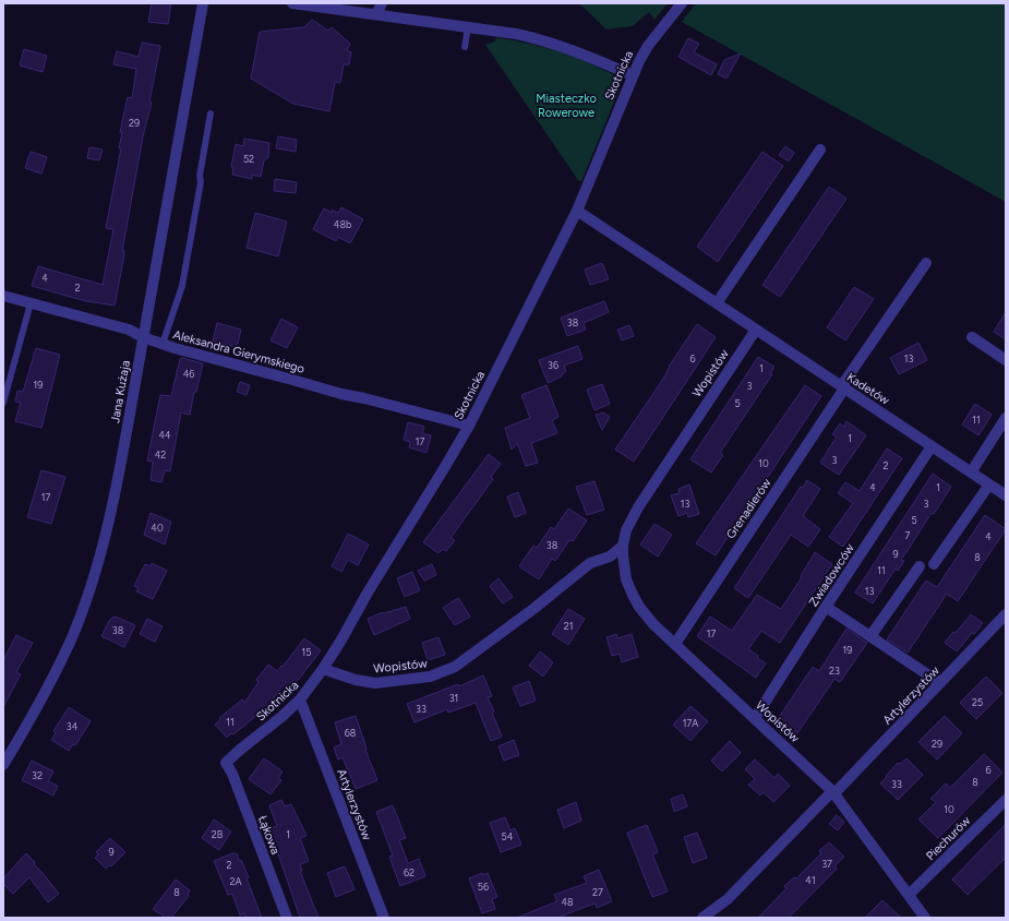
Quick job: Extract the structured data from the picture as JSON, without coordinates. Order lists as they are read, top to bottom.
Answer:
{
  "streets": {
    "street": [
      "Skotnicka",
      "Aleksandra Gierymskiego",
      "Wopistów",
      "Kadetów",
      "Jana Kużaja",
      "Grenadierów",
      "Zwiadowców",
      "Artylerzystów",
      "Łąkowa",
      "Piechurów"
    ]
  },
  "crossings": [
    ["Skotnicka", "Aleksandra Gierymskiego"],
    ["Skotnicka", "Wopistów"],
    ["Skotnicka", "Kadetów"],
    ["Skotnicka", "Artylerzystów"],
    ["Skotnicka", "Łąkowa"],
    ["Aleksandra Gierymskiego", "Jana Kużaja"],
    ["Wopistów", "Kadetów"],
    ["Wopistów", "Grenadierów"],
    ["Wopistów", "Zwiadowców"],
    ["Wopistów", "Artylerzystów"],
    ["Wopistów", "Piechurów"],
    ["Kadetów", "Grenadierów"],
    ["Kadetów", "Zwiadowców"]
  ],
  "parks": ["Miasteczko Rowerowe"],
  "house_numbers": [
    "29",
    "52",
    "48b",
    "4",
    "2",
    "38",
    "6",
    "13",
    "36",
    "1",
    "46",
    "19",
    "3",
    "5",
    "11",
    "44",
    "1",
    "17",
    "42",
    "3",
    "10",
    "2",
    "4",
    "1",
    "17",
    "13",
    "3",
    "5",
    "40",
    "7",
    "4",
    "38",
    "9",
    "8",
    "11",
    "13",
    "21",
    "38",
    "17",
    "19",
    "15",
    "23",
    "31",
    "25",
    "33",
    "11",
    "17A",
    "34",
    "68",
    "29",
    "6",
    "32",
    "8",
    "33",
    "10",
    "2B",
    "1",
    "54",
    "9",
    "37",
    "2",
    "62",
    "41",
    "2A",
    "56",
    "8",
    "27",
    "48"
  ]
}
